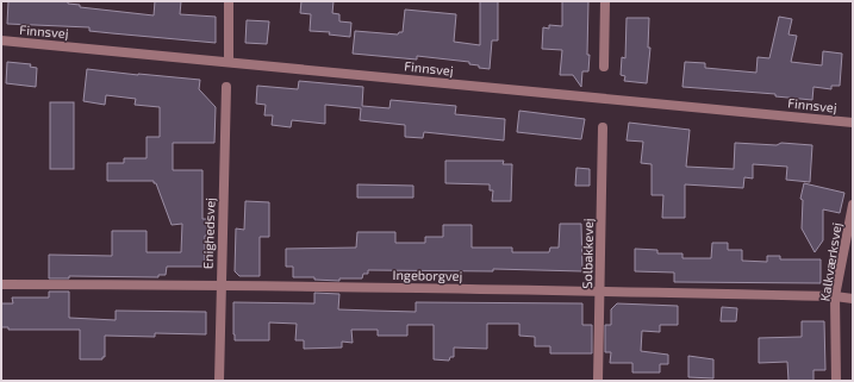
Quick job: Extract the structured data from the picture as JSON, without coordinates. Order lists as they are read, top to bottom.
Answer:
{
  "streets": {
    "street": [
      "Finnsvej",
      "Enighedsvej",
      "Solbakkevej",
      "Kalkværksvej",
      "Ingeborgvej"
    ]
  },
  "crossings": [
    ["Enighedsvej", "Ingeborgvej"],
    ["Solbakkevej", "Ingeborgvej"],
    ["Kalkværksvej", "Ingeborgvej"]
  ]
}
